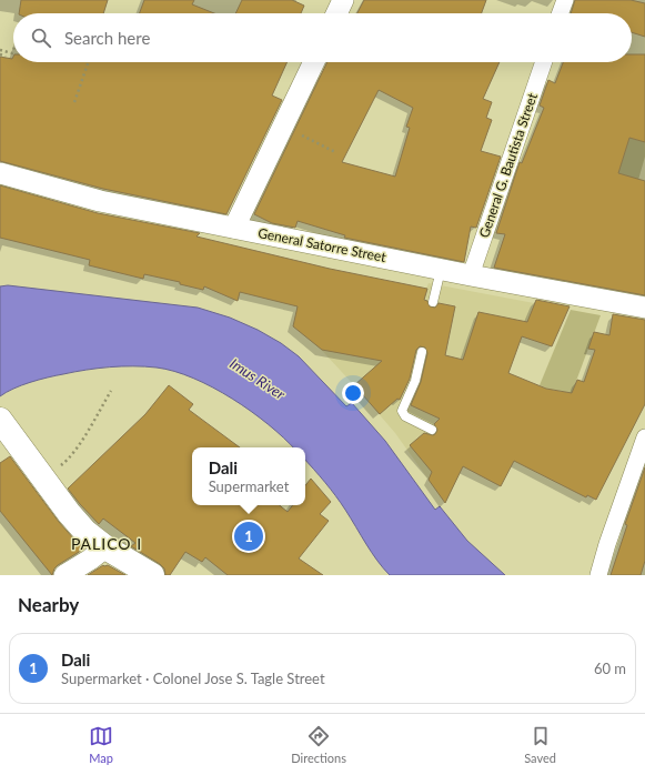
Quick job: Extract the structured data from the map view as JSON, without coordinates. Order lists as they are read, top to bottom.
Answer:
{
  "streets": {
    "street": ["General G. Bautista Street", "General Satorre Street"]
  },
  "crossings": [
    ["General G. Bautista Street", "General Satorre Street"]
  ],
  "districts": ["PALICO I"],
  "water": ["Imus River"],
  "page": {
    "search": "Search here",
    "popup": ["Dali", "Supermarket"],
    "pins": "1",
    "heading": "Nearby",
    "list": [
      {
        "mark": "1",
        "name": "Dali",
        "note": "Supermarket · Colonel Jose S. Tagle Street",
        "value": "60 m"
      }
    ],
    "nav": ["Map", "Directions", "Saved"]
  }
}
